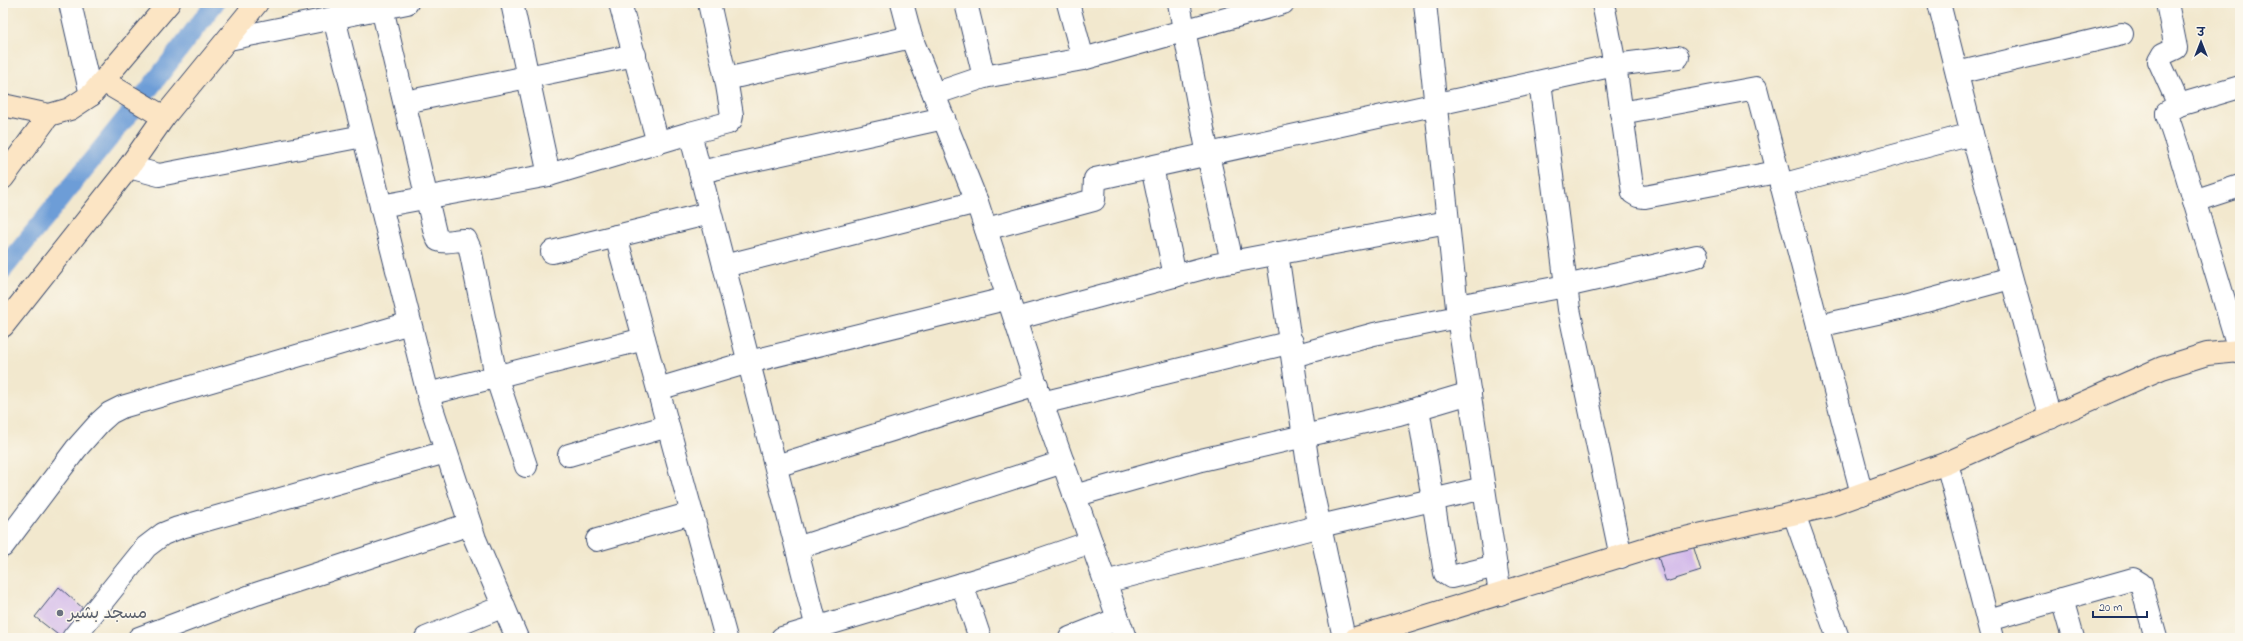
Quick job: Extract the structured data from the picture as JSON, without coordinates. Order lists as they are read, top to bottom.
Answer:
{
  "places": ["مسجد بشیر"],
  "scale_bar": "20 m",
  "north": "top"
}
